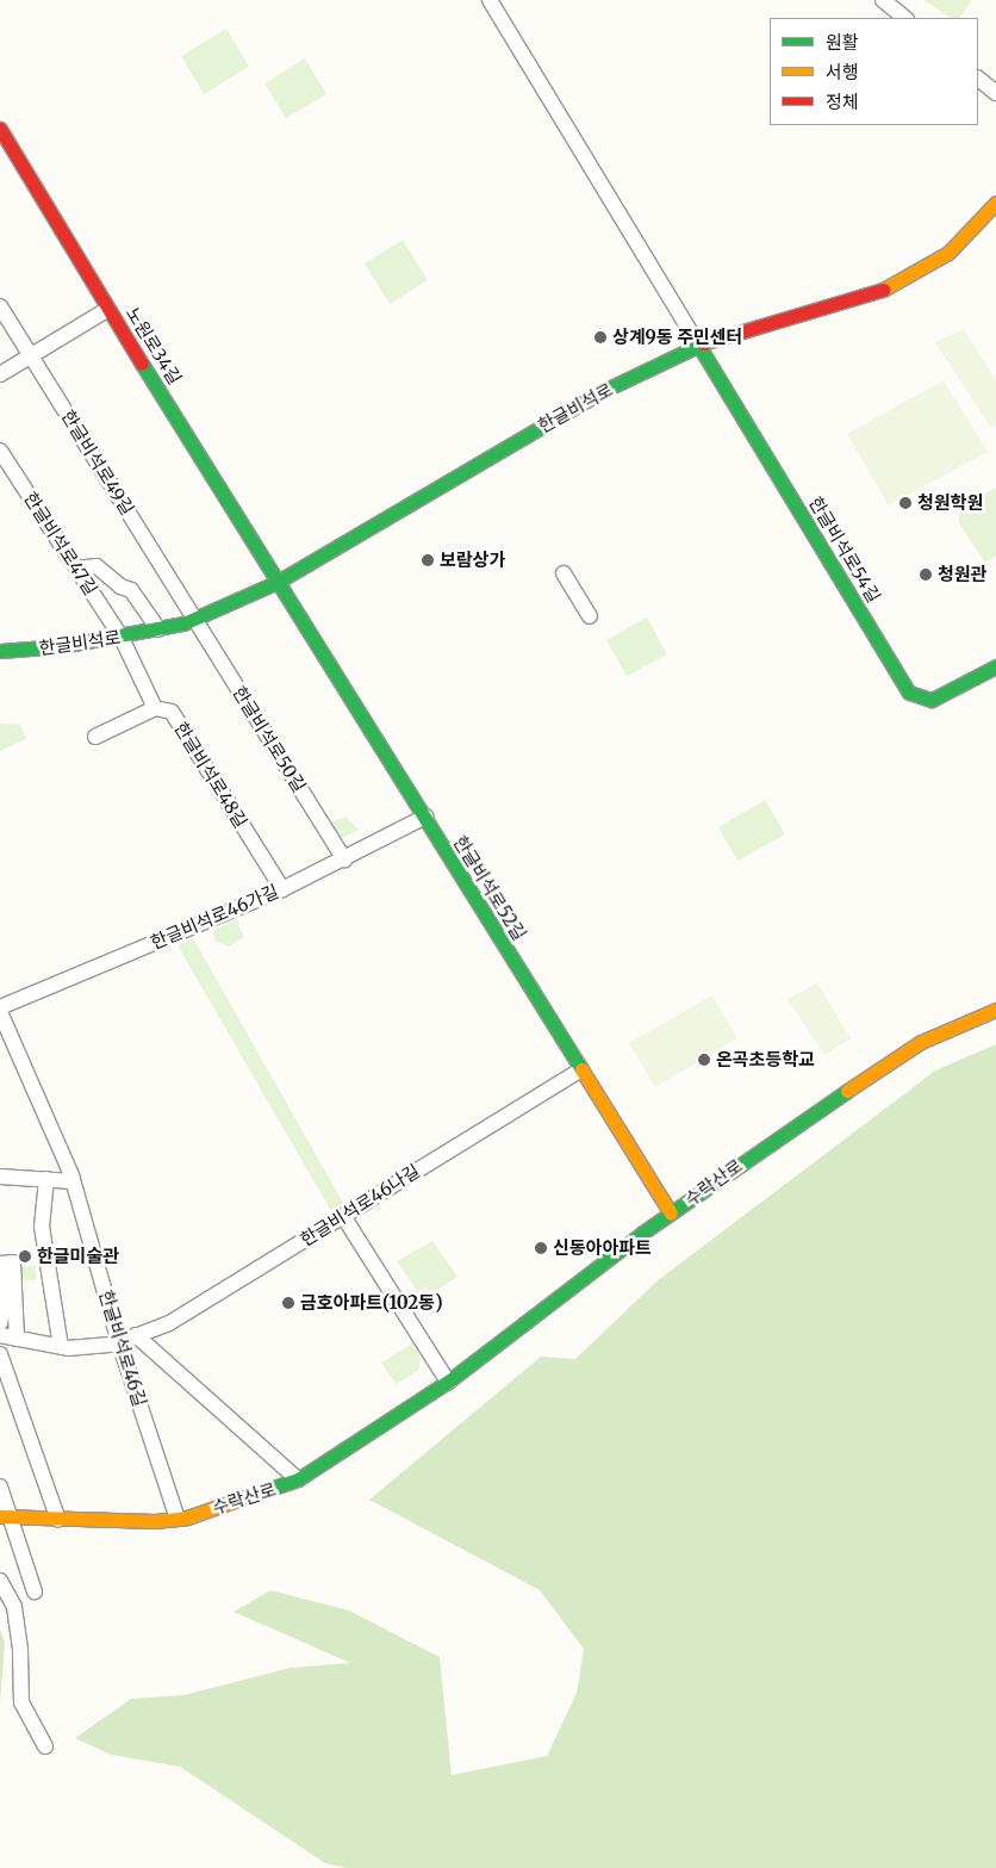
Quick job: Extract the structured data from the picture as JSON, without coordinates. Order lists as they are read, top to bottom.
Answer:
{
  "streets": {
    "street": [
      "노원로34길",
      "한글비석로",
      "한글비석로49길",
      "한글비석로47길",
      "한글비석로54길",
      "한글비석로50길",
      "한글비석로48길",
      "한글비석로52길",
      "한글비석로46가길",
      "수락산로",
      "한글비석로46나길",
      "한글비석로46길"
    ]
  },
  "crossings": [
    ["노원로34길", "한글비석로"],
    ["노원로34길", "한글비석로52길"],
    ["한글비석로", "한글비석로49길"],
    ["한글비석로", "한글비석로47길"],
    ["한글비석로", "한글비석로54길"],
    ["한글비석로", "한글비석로50길"],
    ["한글비석로", "한글비석로48길"],
    ["한글비석로", "한글비석로52길"],
    ["한글비석로49길", "한글비석로50길"],
    ["한글비석로47길", "한글비석로48길"],
    ["한글비석로50길", "한글비석로46가길"],
    ["한글비석로48길", "한글비석로46가길"],
    ["한글비석로52길", "한글비석로46가길"],
    ["한글비석로52길", "수락산로"],
    ["한글비석로52길", "한글비석로46나길"],
    ["수락산로", "한글비석로46길"],
    ["한글비석로46나길", "한글비석로46길"]
  ],
  "places": [
    "상계9동 주민센터",
    "청원학원",
    "보람상가",
    "청원관",
    "온곡초등학교",
    "신동아아파트",
    "한글미술관",
    "금호아파트(102동)"
  ],
  "legend": ["원활", "서행", "정체"]
}
